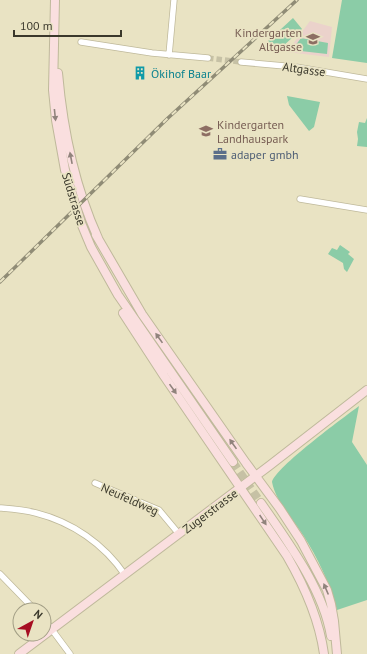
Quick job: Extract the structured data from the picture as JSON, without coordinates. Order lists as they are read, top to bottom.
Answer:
{
  "streets": {
    "main road": ["Südstrasse", "Zugerstrasse"],
    "street": ["Altgasse", "Neufeldweg"]
  },
  "crossings": [
    ["Neufeldweg", "Zugerstrasse"]
  ],
  "places": {
    "school or university": ["Kindergarten Altgasse", "Kindergarten Landhauspark"],
    "building": ["Ökihof Baar"],
    "office": ["adaper gmbh"]
  },
  "scale_bar": "100 m",
  "north": "top right"
}
